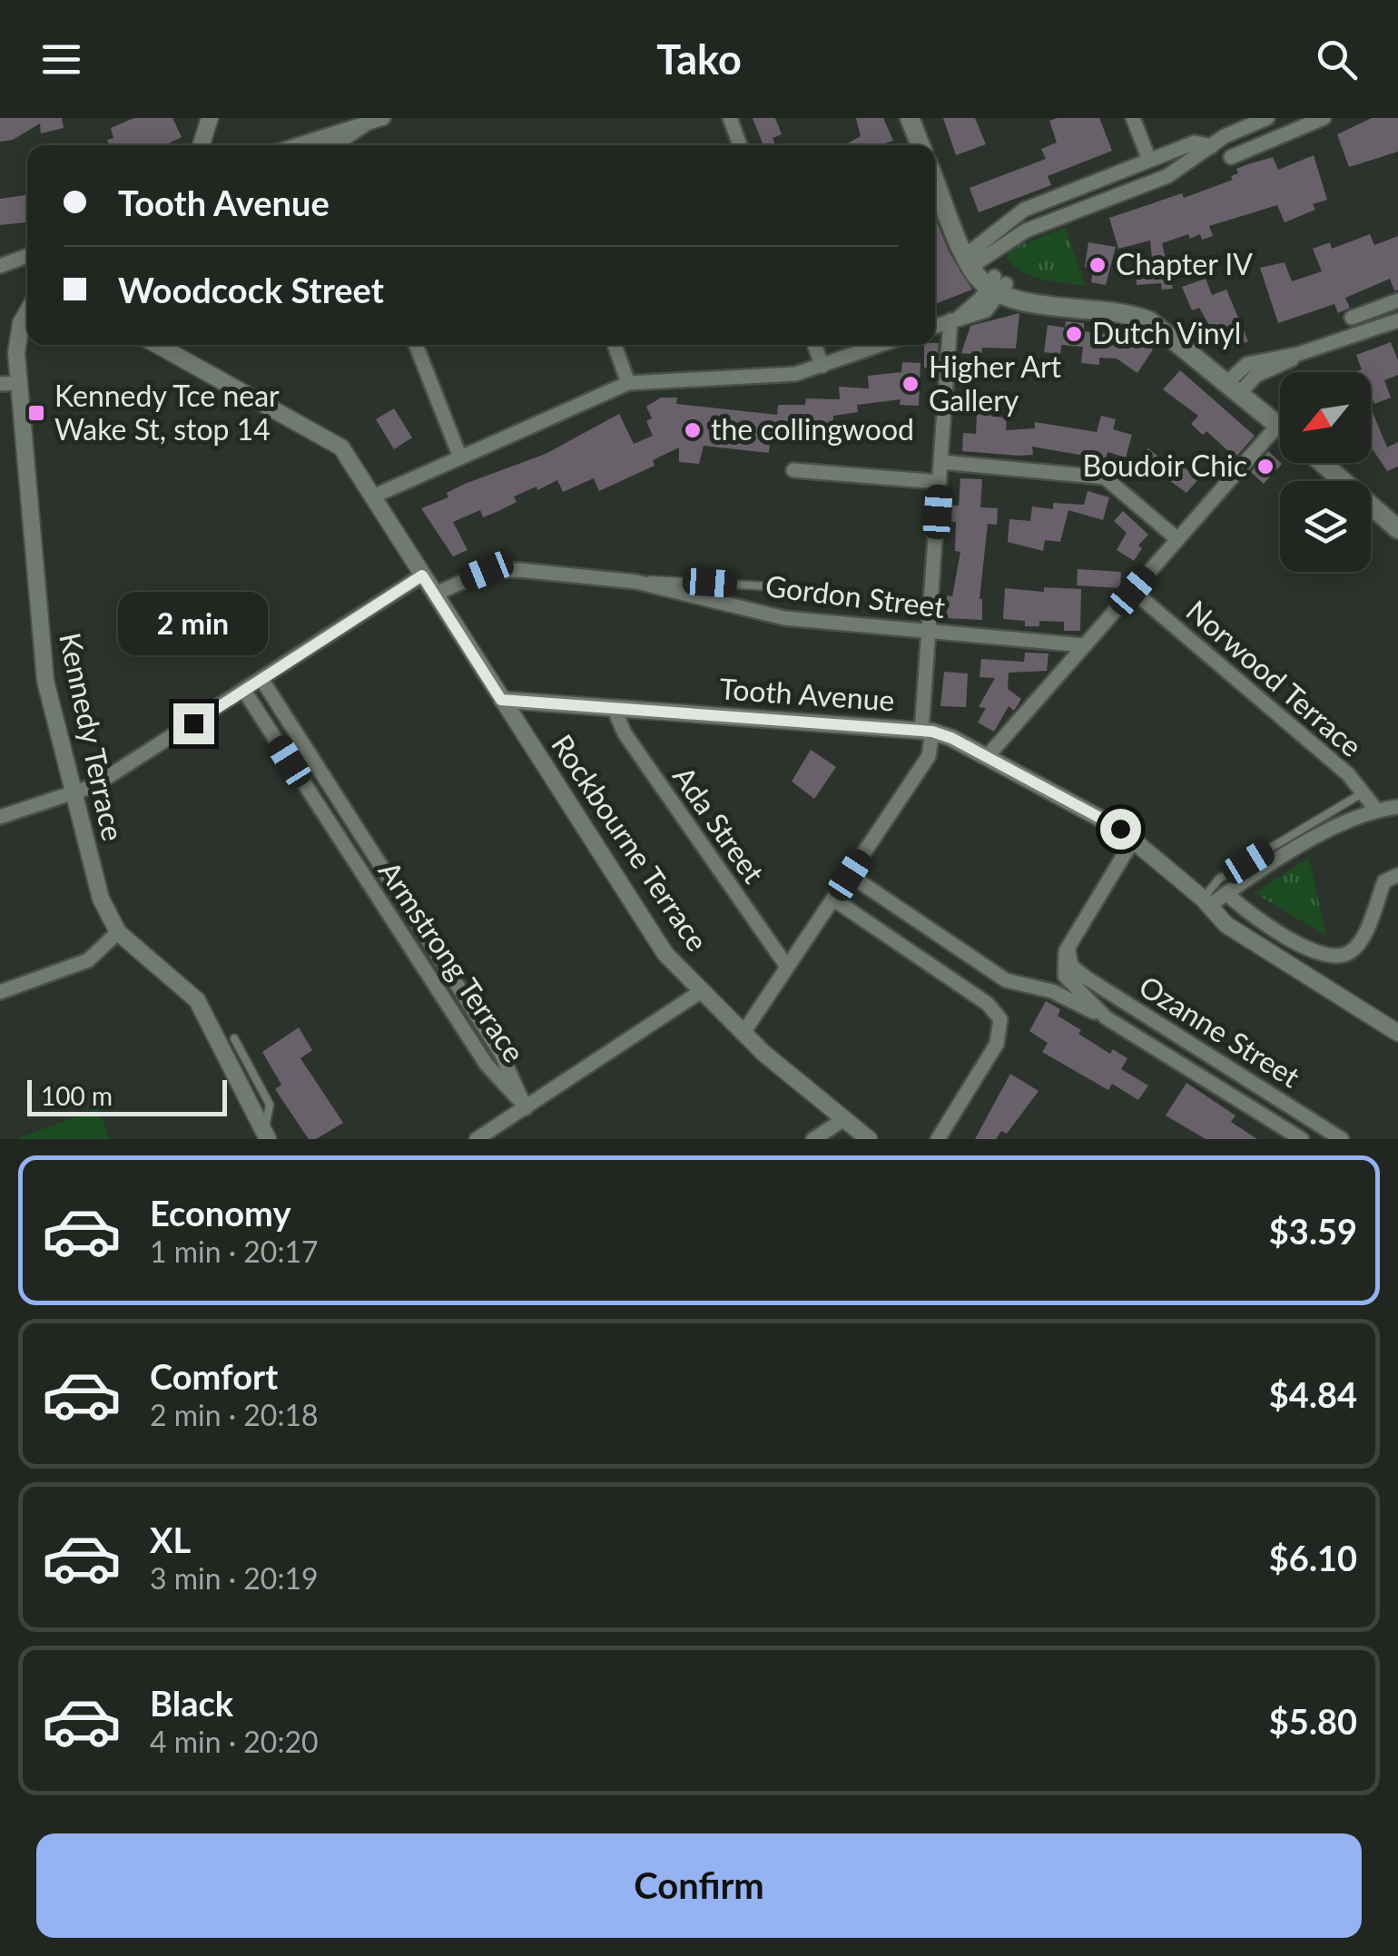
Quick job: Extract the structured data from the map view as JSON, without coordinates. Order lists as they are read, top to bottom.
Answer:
{
  "streets": {
    "street": [
      "Gordon Street",
      "Norwood Terrace",
      "Tooth Avenue",
      "Kennedy Terrace",
      "Ada Street",
      "Rockbourne Terrace",
      "Armstrong Terrace",
      "Ozanne Street"
    ]
  },
  "crossings": [
    ["Gordon Street", "Rockbourne Terrace"],
    ["Tooth Avenue", "Ada Street"],
    ["Tooth Avenue", "Rockbourne Terrace"]
  ],
  "places": {
    "other": [
      "Chapter IV",
      "Dutch Vinyl",
      "Higher Art Gallery",
      "the collingwood",
      "Boudoir Chic"
    ],
    "transit": ["Kennedy Tce near Wake St, stop 14"]
  },
  "scale_bar": "100 m",
  "north": "bottom left",
  "page": {
    "header": "Tako",
    "banner": ["Tooth Avenue", "Woodcock Street"],
    "bubble": "2 min",
    "scale": "100 m",
    "list": [
      {
        "name": "Economy",
        "note": "1 min · 20:17",
        "value": "$3.59"
      },
      {
        "name": "Comfort",
        "note": "2 min · 20:18",
        "value": "$4.84"
      },
      {
        "name": "XL",
        "note": "3 min · 20:19",
        "value": "$6.10"
      },
      {
        "name": "Black",
        "note": "4 min · 20:20",
        "value": "$5.80"
      }
    ],
    "buttons": "Confirm"
  }
}
